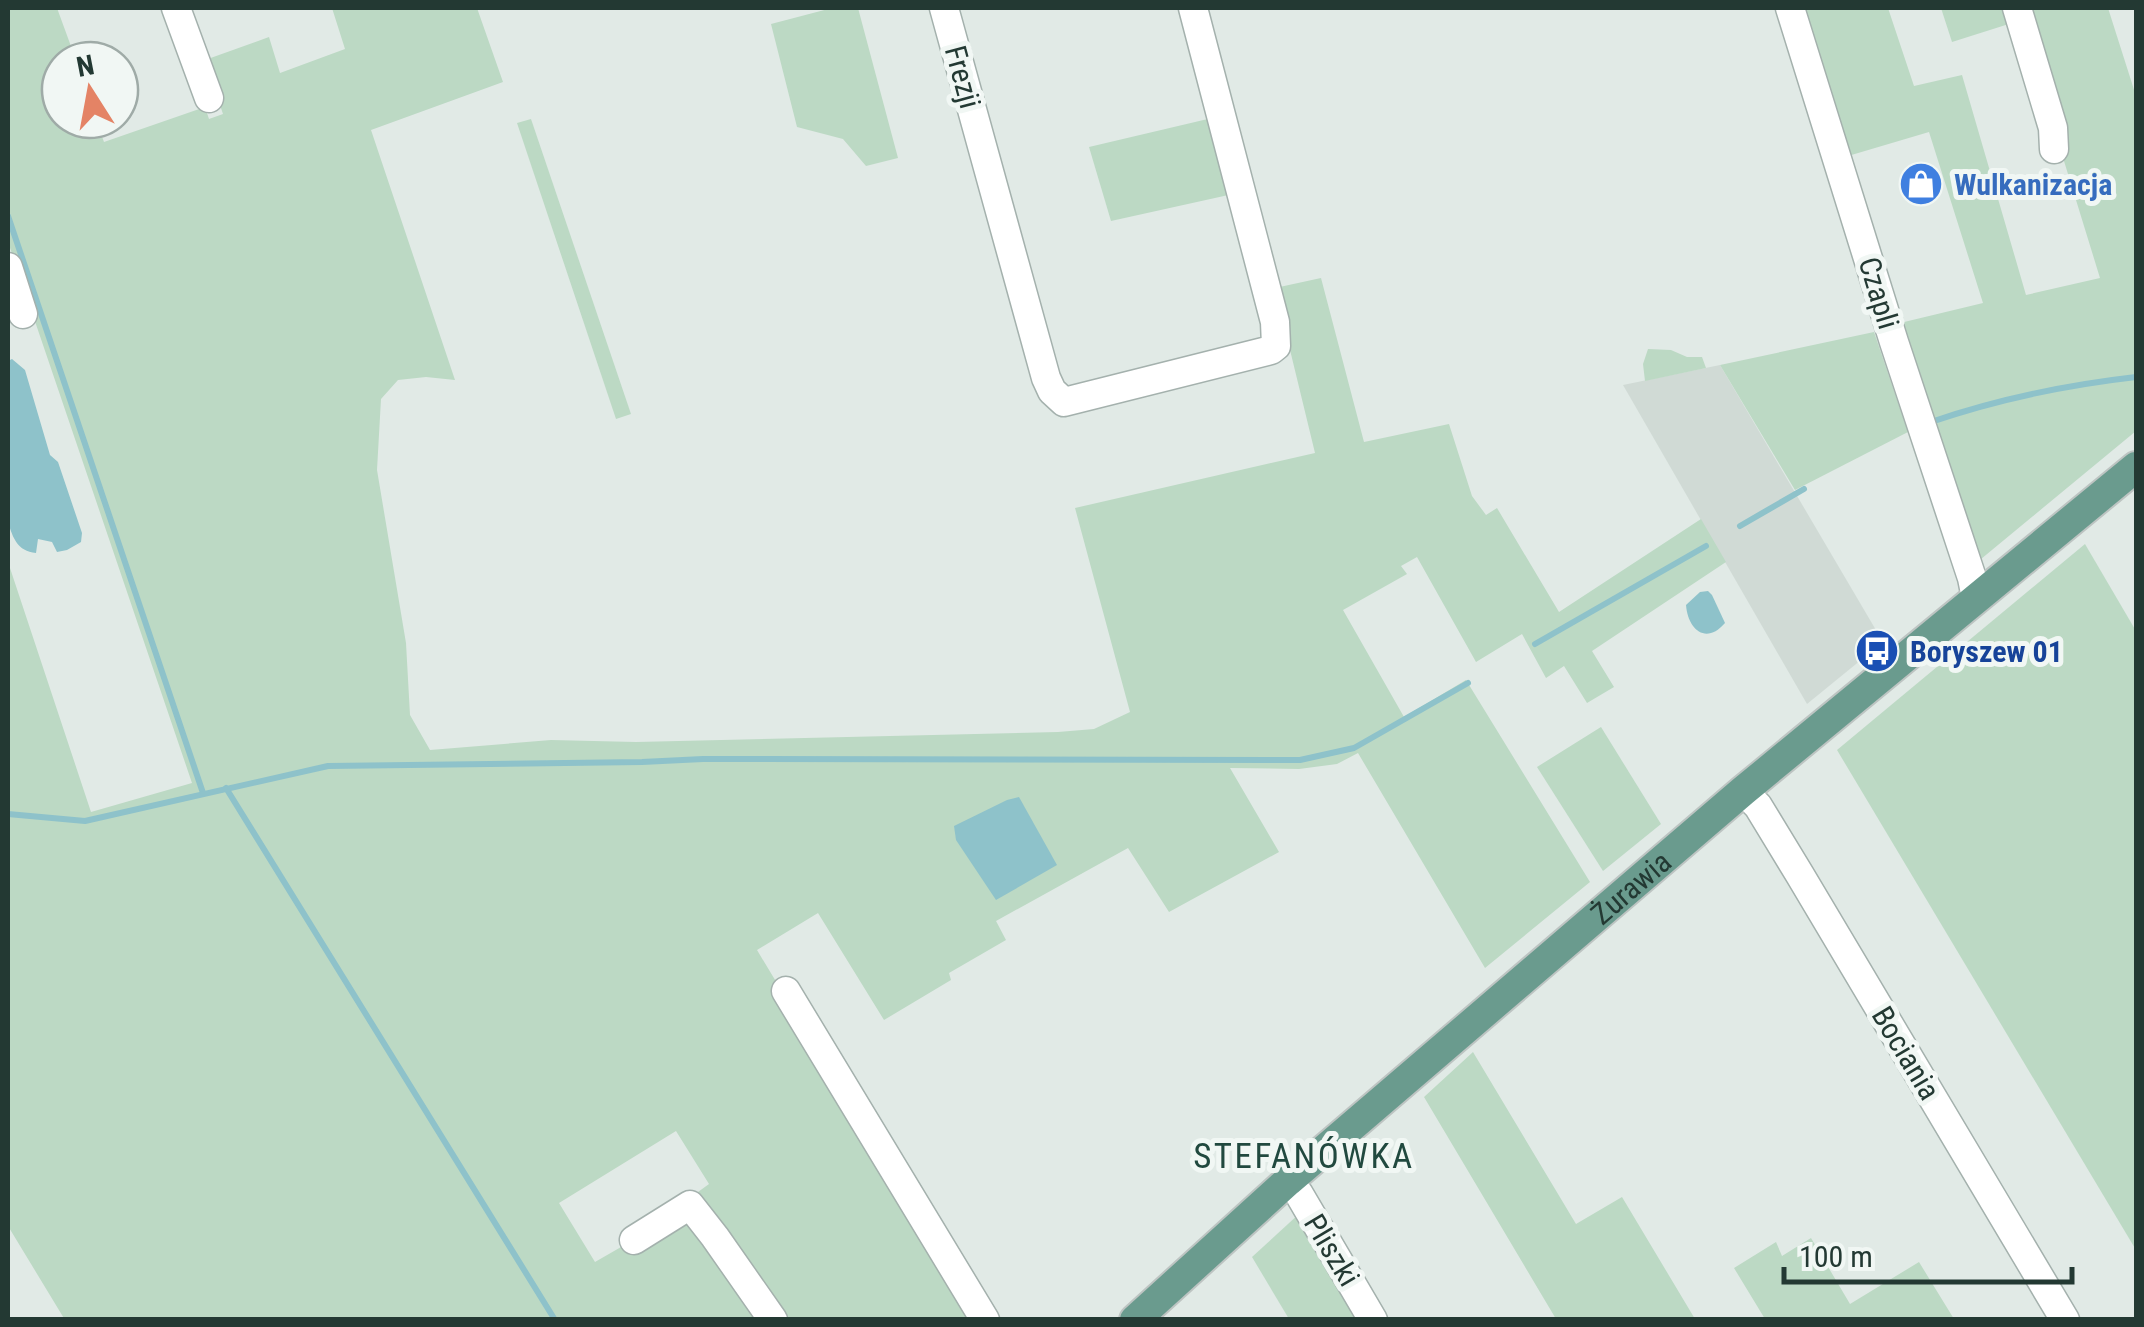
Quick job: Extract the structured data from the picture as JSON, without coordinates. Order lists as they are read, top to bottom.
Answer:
{
  "streets": {
    "main road": ["Żurawia"],
    "street": [
      "Frezji",
      "Czapli",
      "Bociania",
      "Pliszki"
    ]
  },
  "crossings": [
    ["Czapli", "Żurawia"],
    ["Żurawia", "Bociania"],
    ["Żurawia", "Pliszki"]
  ],
  "districts": ["STEFANÓWKA"],
  "places": {
    "shop": ["Wulkanizacja"],
    "bus stop": ["Boryszew 01"]
  },
  "scale_bar": "100 m",
  "north": "top"
}
